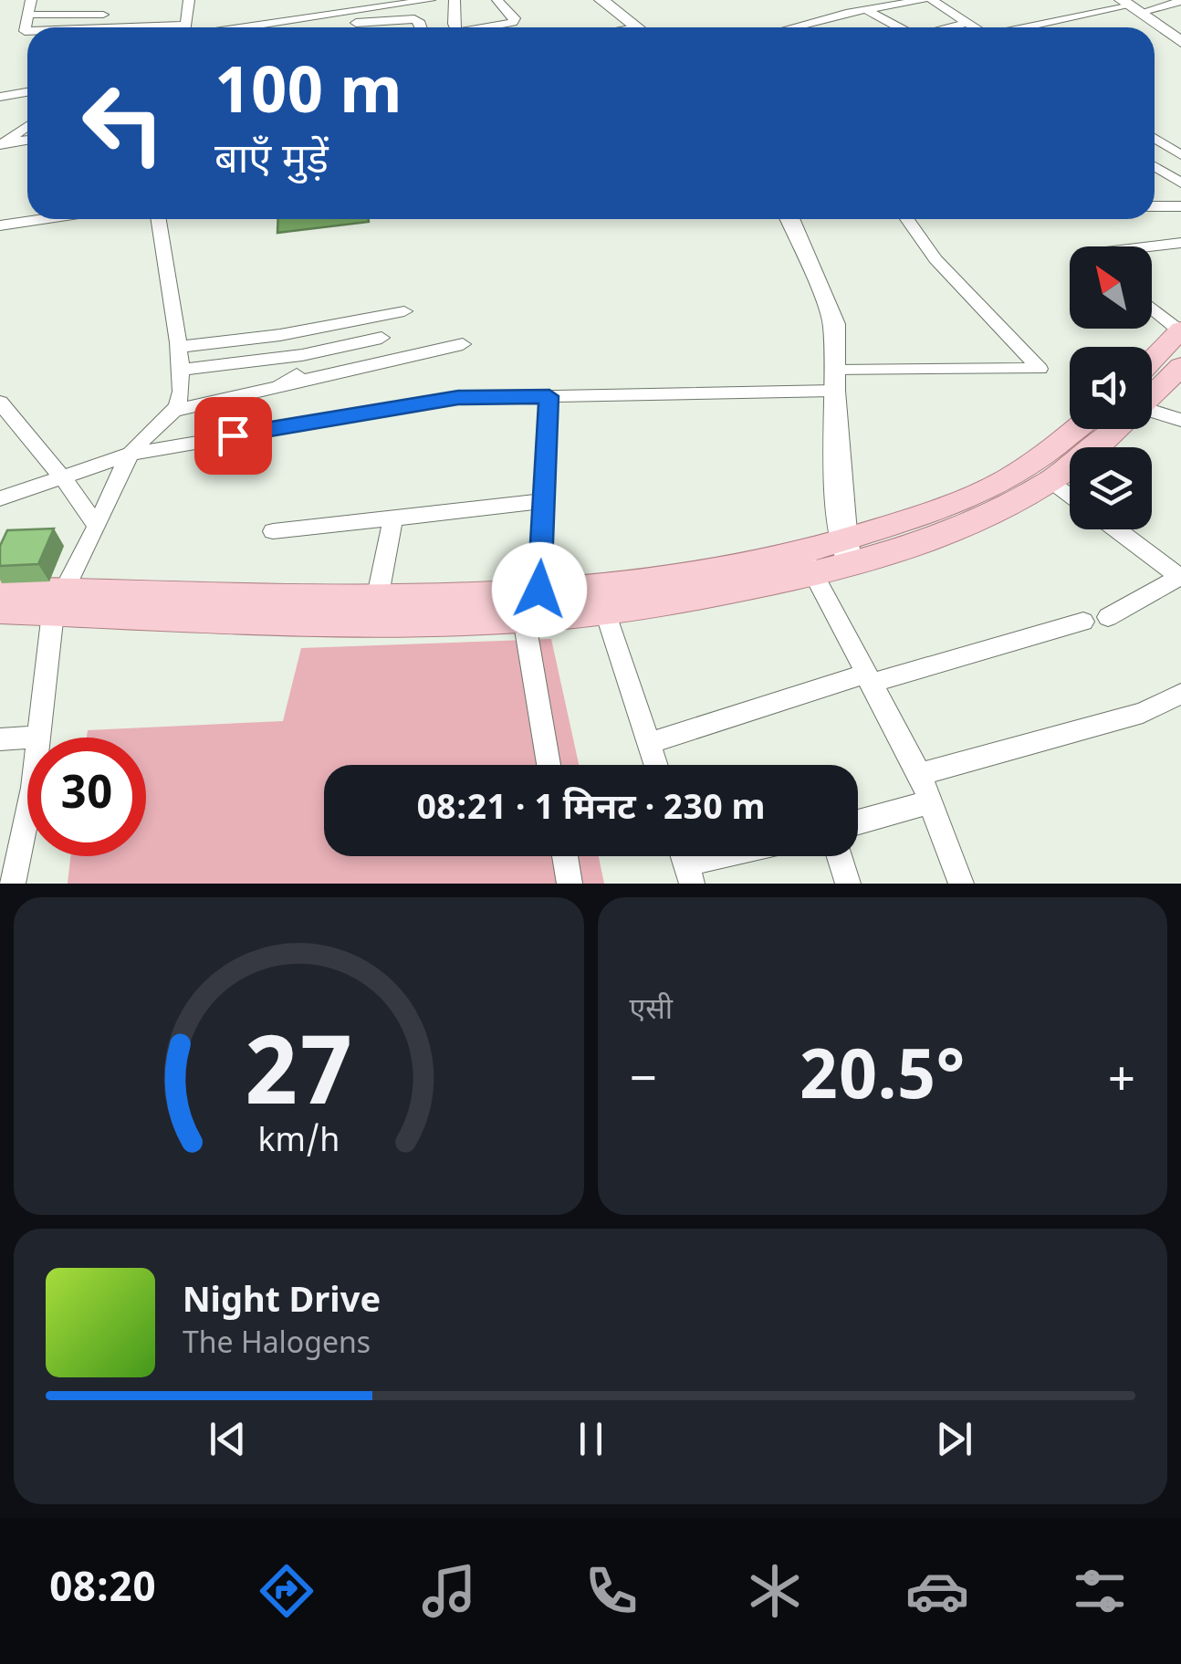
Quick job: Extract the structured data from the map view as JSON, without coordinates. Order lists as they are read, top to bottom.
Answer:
{
  "north": "top left",
  "page": {
    "turn": ["100 m", "बाएँ मुड़ें"],
    "limit": "30",
    "trip": "08:21 · 1 मिनट · 230 m",
    "tile": "एसी",
    "heat": ["−", "20.5°", "+"],
    "song": ["Night Drive", "The Halogens"],
    "tabs": "08:20",
    "gauge": ["27", "km/h"]
  }
}
